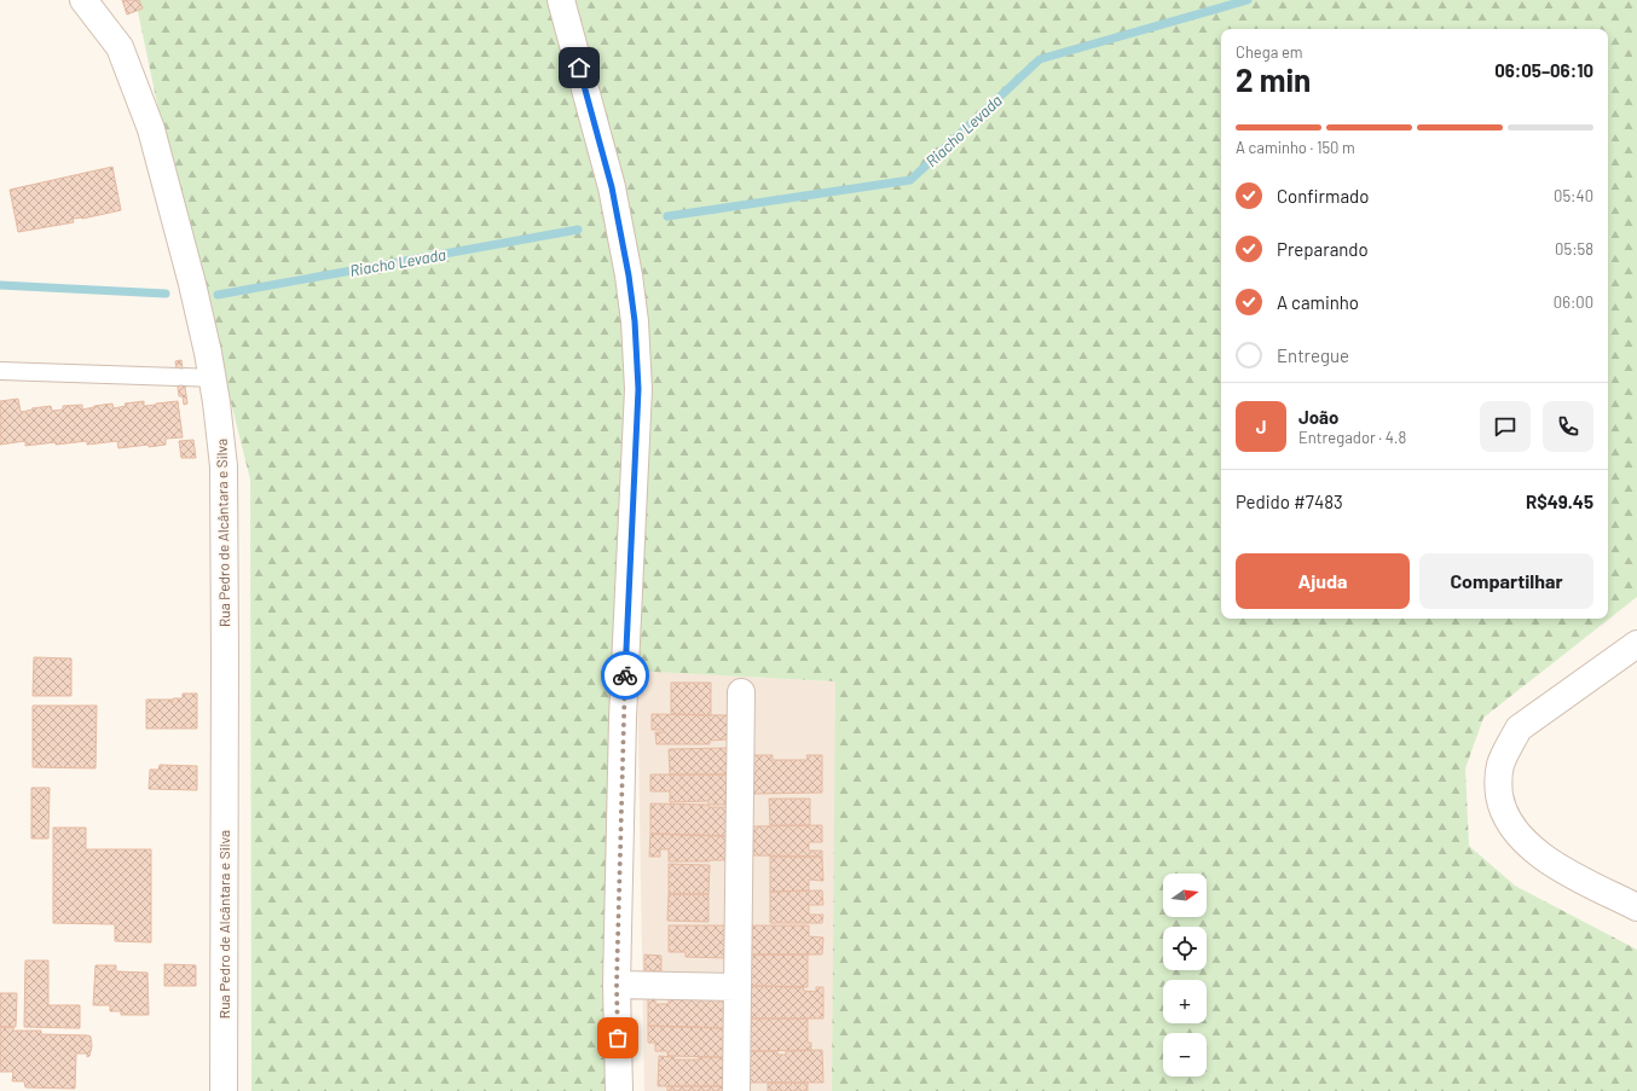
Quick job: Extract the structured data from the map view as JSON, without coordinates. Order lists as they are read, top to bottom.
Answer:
{
  "streets": {
    "street": ["Rua Pedro de Alcântara e Silva"]
  },
  "water": ["Riacho Levada"],
  "north": "right",
  "page": {
    "heading": ["2 min", "Chega em", "06:05–06:10"],
    "panel": [
      "João",
      "Entregador · 4.8",
      "Pedido #7483",
      "R$49.45"
    ],
    "bar": "A caminho · 150 m",
    "list": [
      ["Confirmado", "05:40"],
      ["Preparando", "05:58"],
      ["A caminho", "06:00"],
      "Entregue"
    ],
    "round": "J",
    "buttons": ["Ajuda", "Compartilhar"],
    "map_buttons": ["+", "−"]
  }
}
